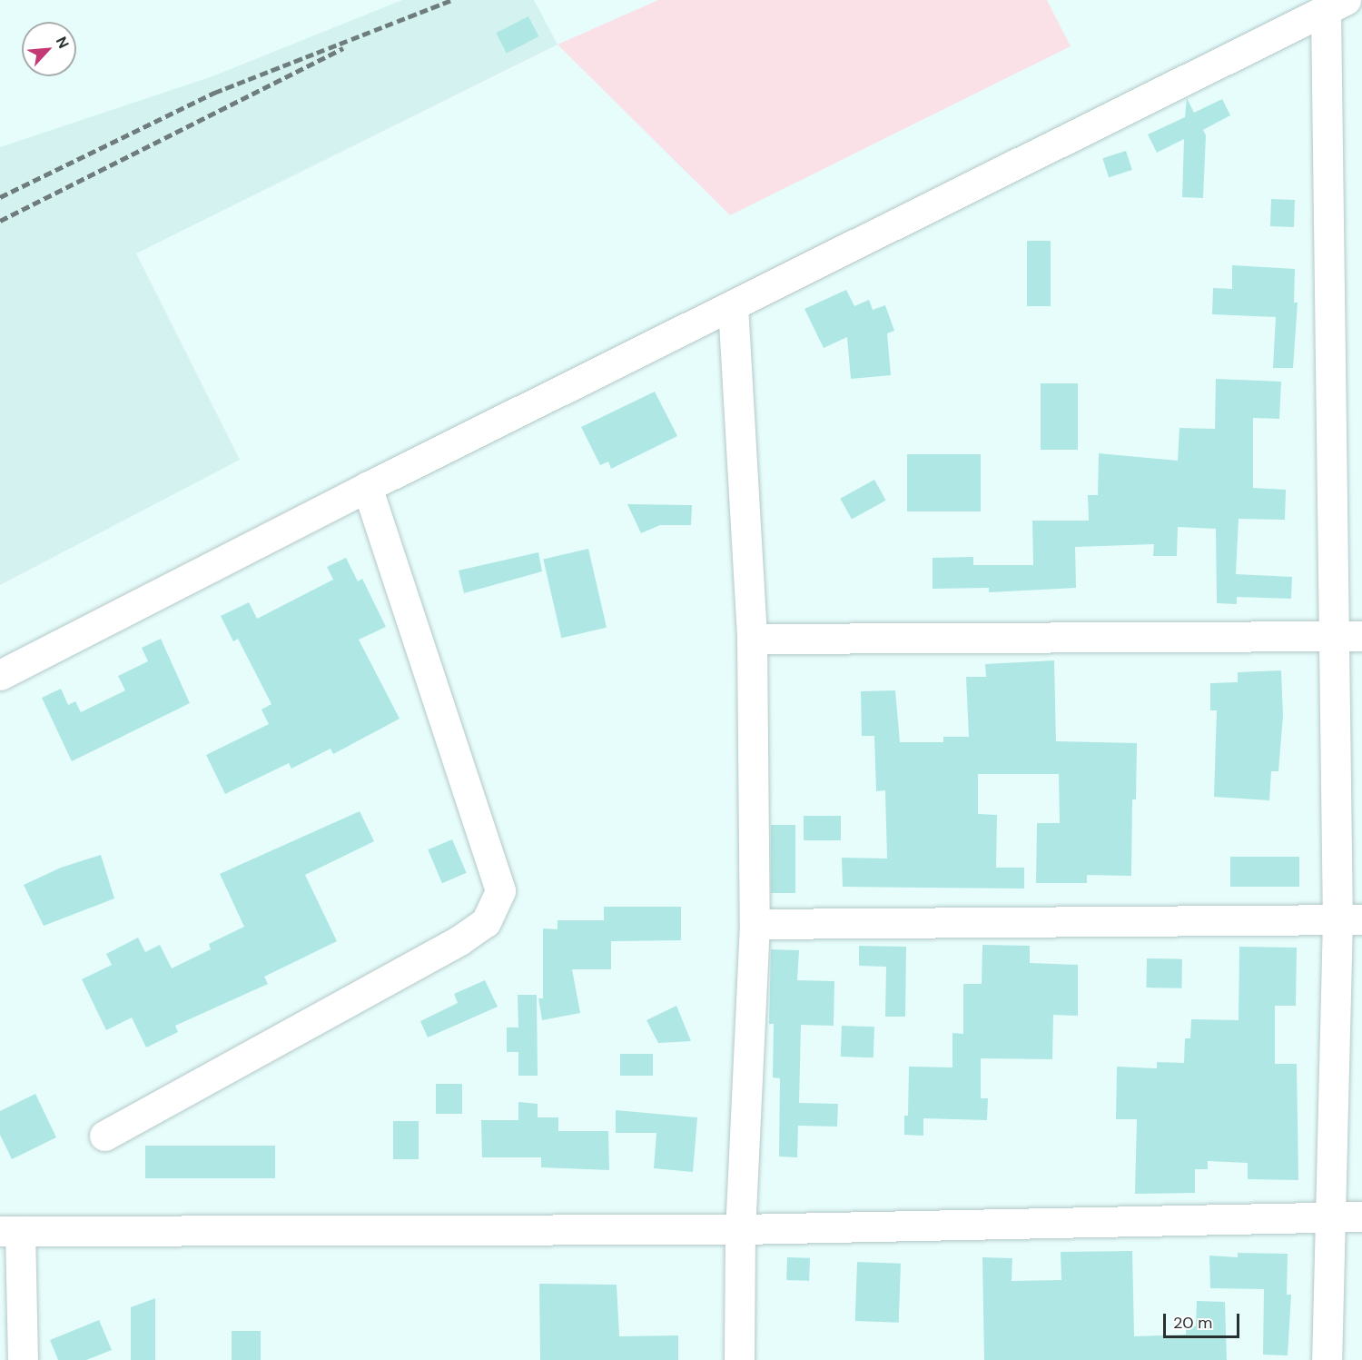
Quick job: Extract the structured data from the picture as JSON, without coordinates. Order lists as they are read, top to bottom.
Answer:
{
  "scale_bar": "20 m",
  "north": "top right"
}
